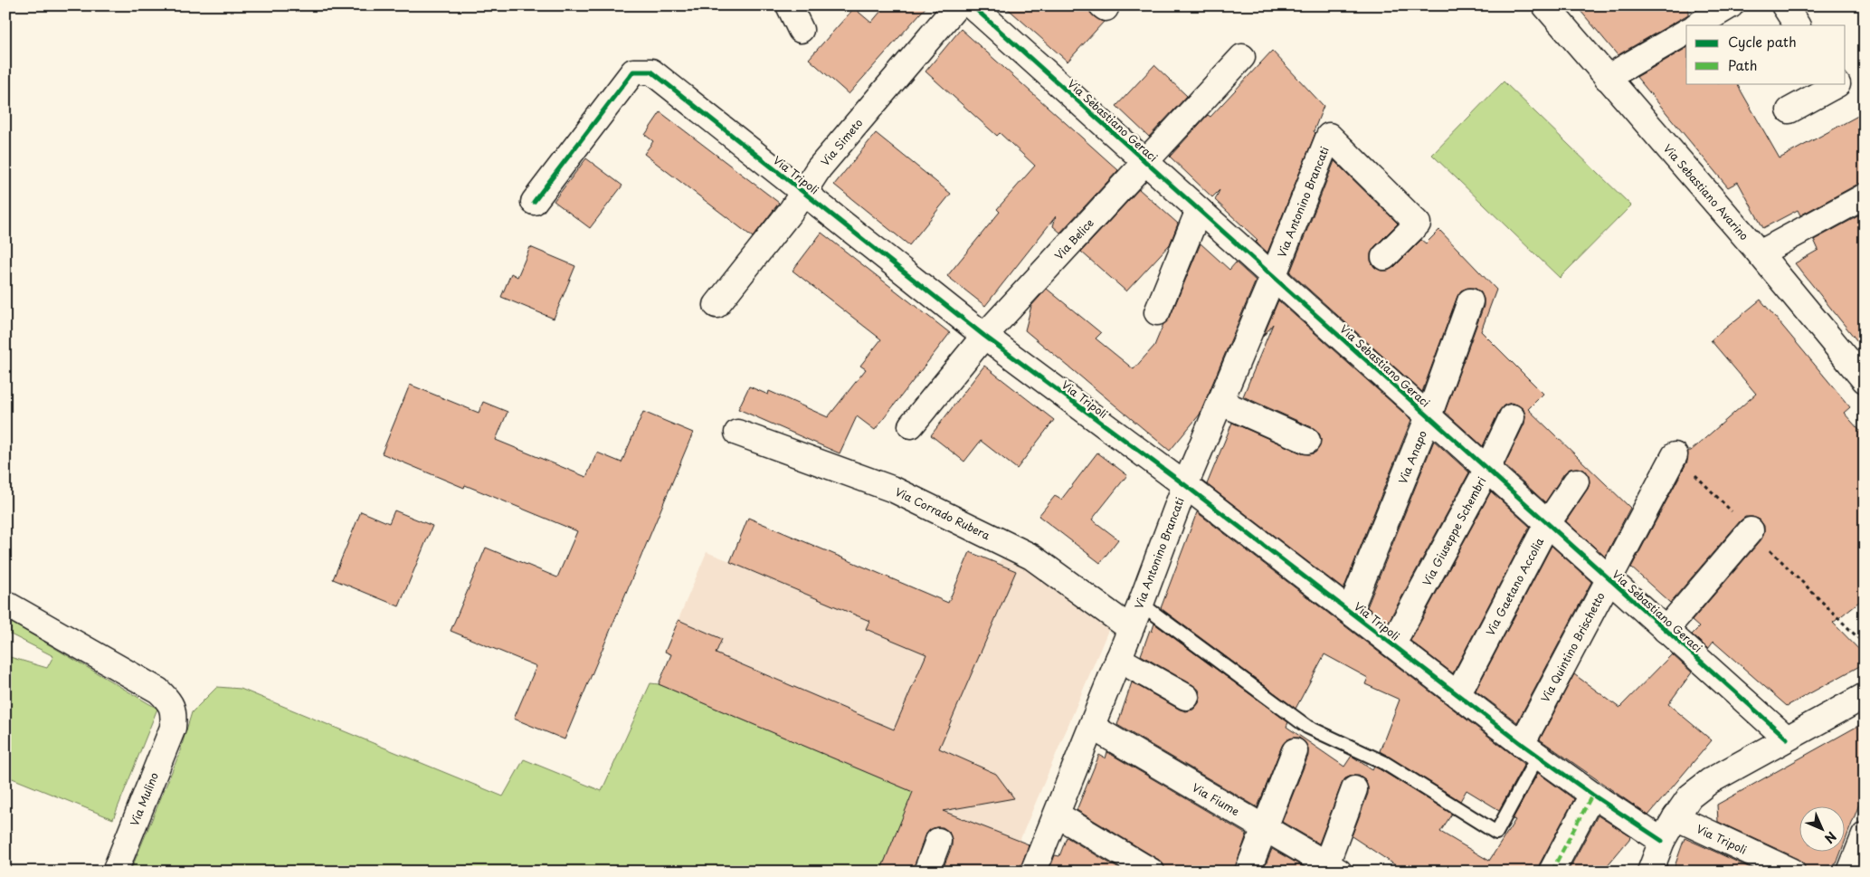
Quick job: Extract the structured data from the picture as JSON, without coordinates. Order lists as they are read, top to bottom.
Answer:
{
  "streets": {
    "street": [
      "Via Sebastiano Geraci",
      "Via Simeto",
      "Via Tripoli",
      "Via Sebastiano Avarino",
      "Via Antonino Brancati",
      "Via Belice",
      "Via Anapo",
      "Via Corrado Rubera",
      "Via Giuseppe Schembri",
      "Via Gaetano Accolia",
      "Via Quintino Brischetto",
      "Via Mulino",
      "Via Fiume"
    ]
  },
  "crossings": [
    ["Via Sebastiano Geraci", "Via Antonino Brancati"],
    ["Via Sebastiano Geraci", "Via Belice"],
    ["Via Sebastiano Geraci", "Via Anapo"],
    ["Via Sebastiano Geraci", "Via Giuseppe Schembri"],
    ["Via Sebastiano Geraci", "Via Gaetano Accolia"],
    ["Via Sebastiano Geraci", "Via Quintino Brischetto"],
    ["Via Simeto", "Via Tripoli"],
    ["Via Tripoli", "Via Antonino Brancati"],
    ["Via Tripoli", "Via Belice"],
    ["Via Tripoli", "Via Anapo"],
    ["Via Tripoli", "Via Giuseppe Schembri"],
    ["Via Tripoli", "Via Gaetano Accolia"],
    ["Via Tripoli", "Via Quintino Brischetto"],
    ["Via Antonino Brancati", "Via Corrado Rubera"],
    ["Via Antonino Brancati", "Via Fiume"]
  ],
  "legend": ["Cycle path", "Path"],
  "north": "bottom right"
}
